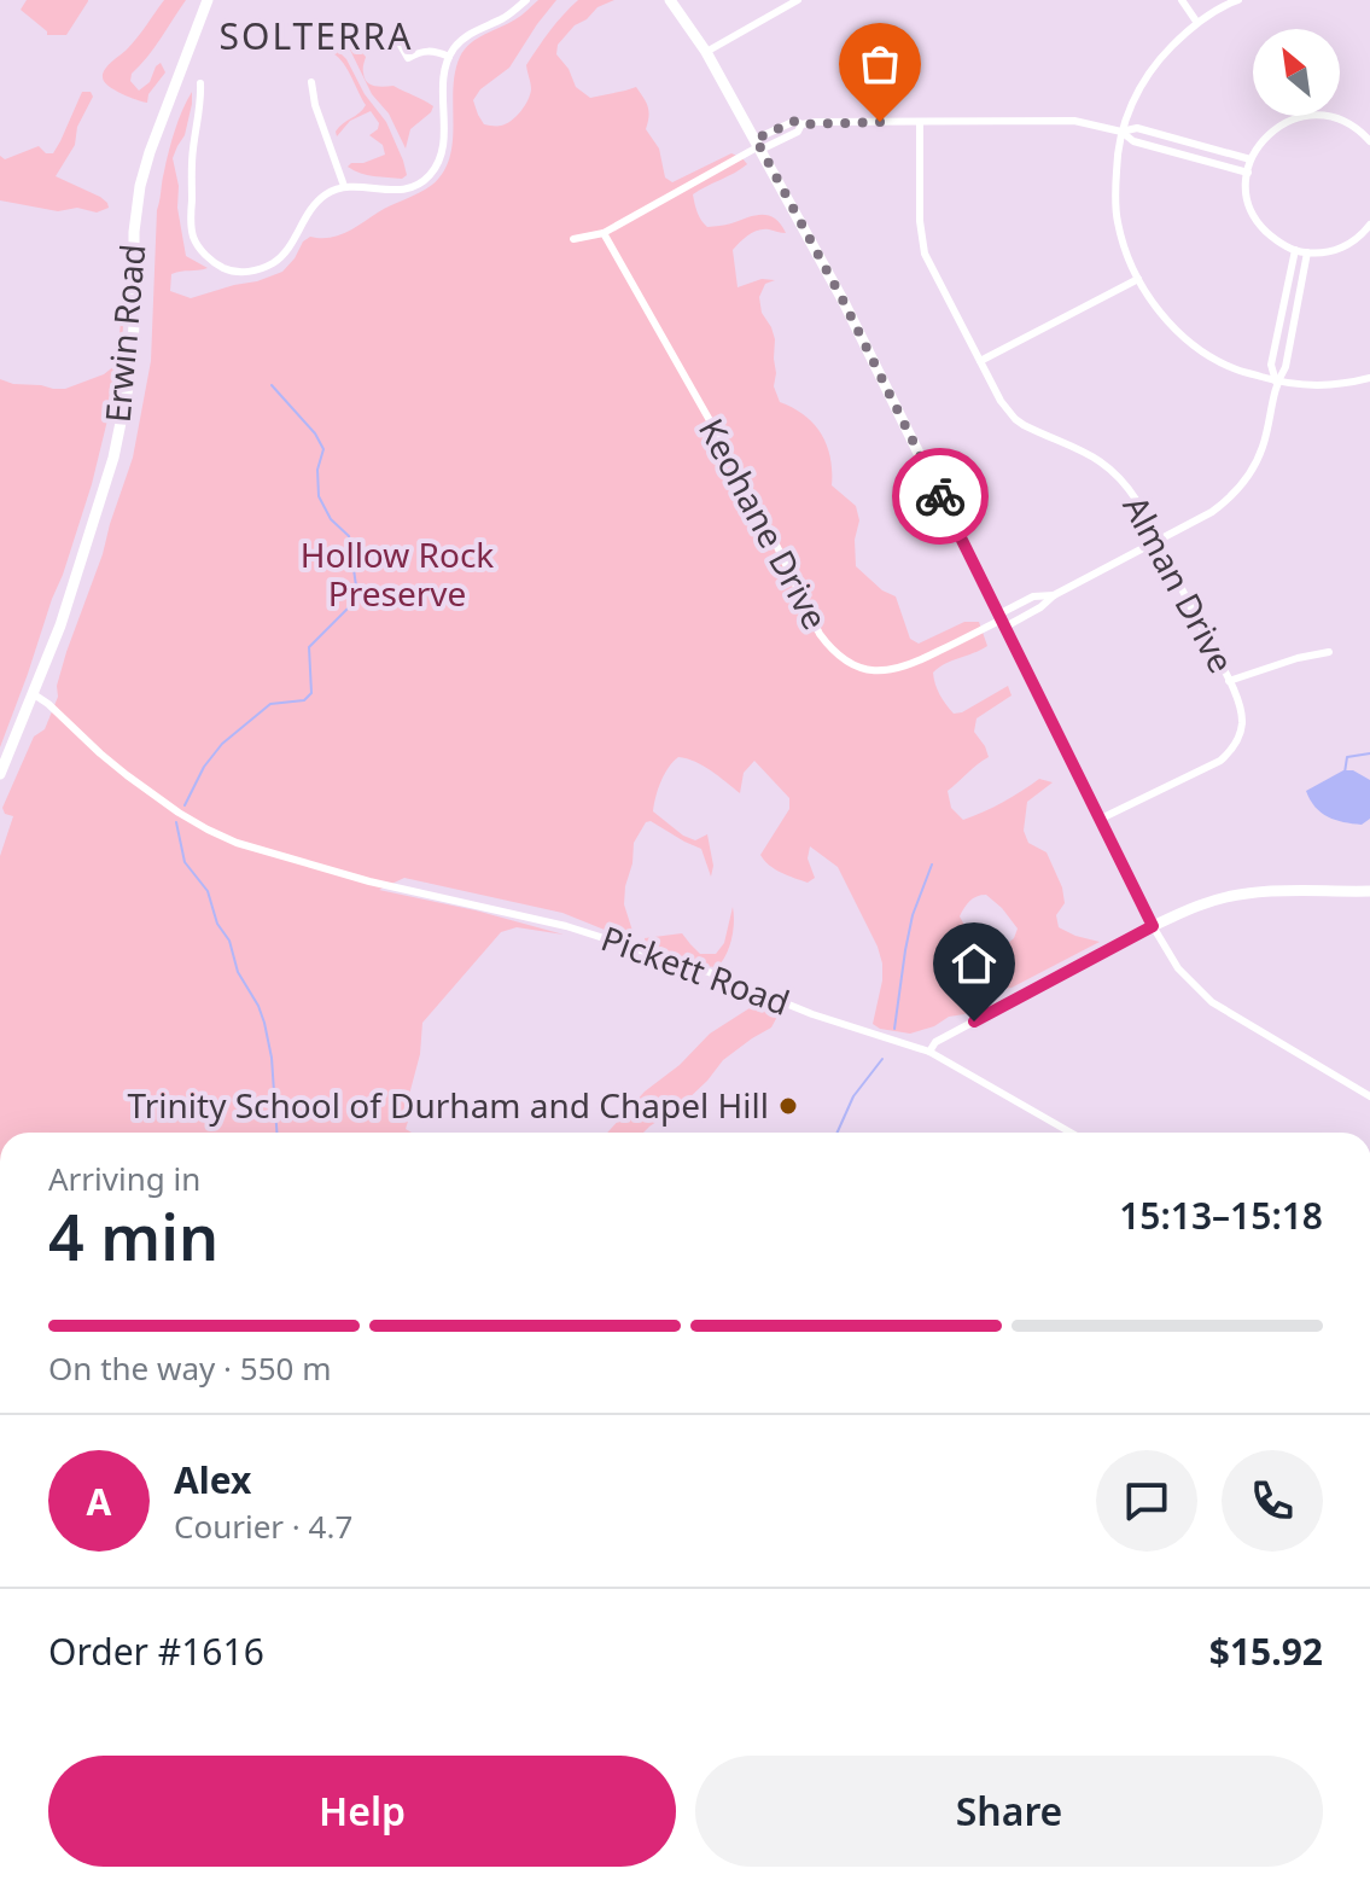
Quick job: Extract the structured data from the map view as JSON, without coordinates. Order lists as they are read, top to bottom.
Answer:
{
  "streets": {
    "street": [
      "Erwin Road",
      "Keohane Drive",
      "Alman Drive",
      "Pickett Road"
    ]
  },
  "crossings": [
    ["Erwin Road", "Pickett Road"],
    ["Keohane Drive", "Alman Drive"]
  ],
  "districts": ["SOLTERRA"],
  "parks": ["Hollow Rock Preserve"],
  "places": ["Trinity School of Durham and Chapel Hill"],
  "north": "top left",
  "page": {
    "heading": ["4 min", "Arriving in", "15:13–15:18"],
    "panel": [
      "Alex",
      "Courier · 4.7",
      "Order #1616",
      "$15.92"
    ],
    "bar": "On the way · 550 m",
    "round": "A",
    "buttons": ["Help", "Share"]
  }
}
